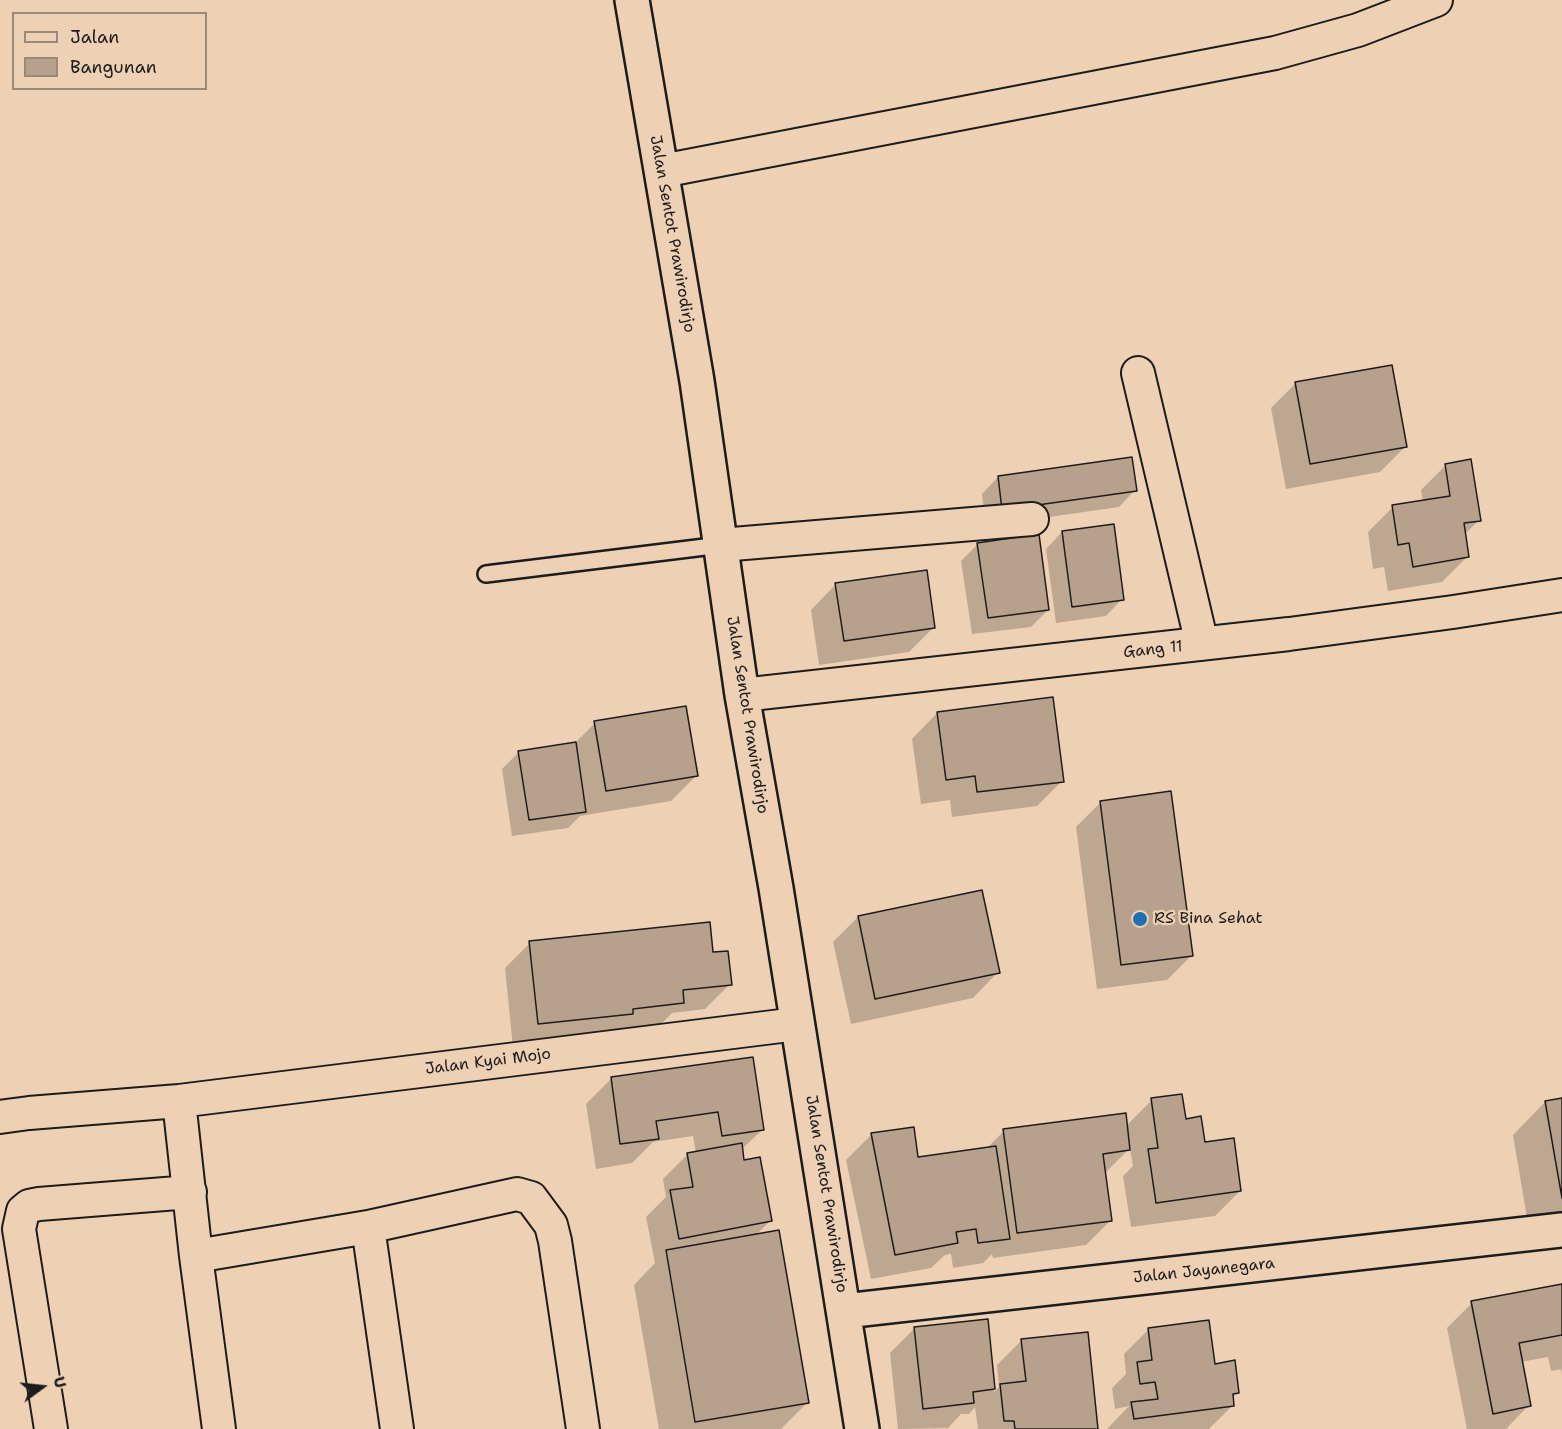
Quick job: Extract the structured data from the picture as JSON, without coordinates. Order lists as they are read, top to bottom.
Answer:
{
  "streets": {
    "street": [
      "Jalan Sentot Prawirodirjo",
      "Gang 11",
      "Jalan Kyai Mojo",
      "Jalan Jayanegara"
    ]
  },
  "crossings": [
    ["Jalan Sentot Prawirodirjo", "Gang 11"],
    ["Jalan Sentot Prawirodirjo", "Jalan Kyai Mojo"],
    ["Jalan Sentot Prawirodirjo", "Jalan Jayanegara"]
  ],
  "places": ["RS Bina Sehat"],
  "legend": ["Jalan", "Bangunan"],
  "north": "right"
}
